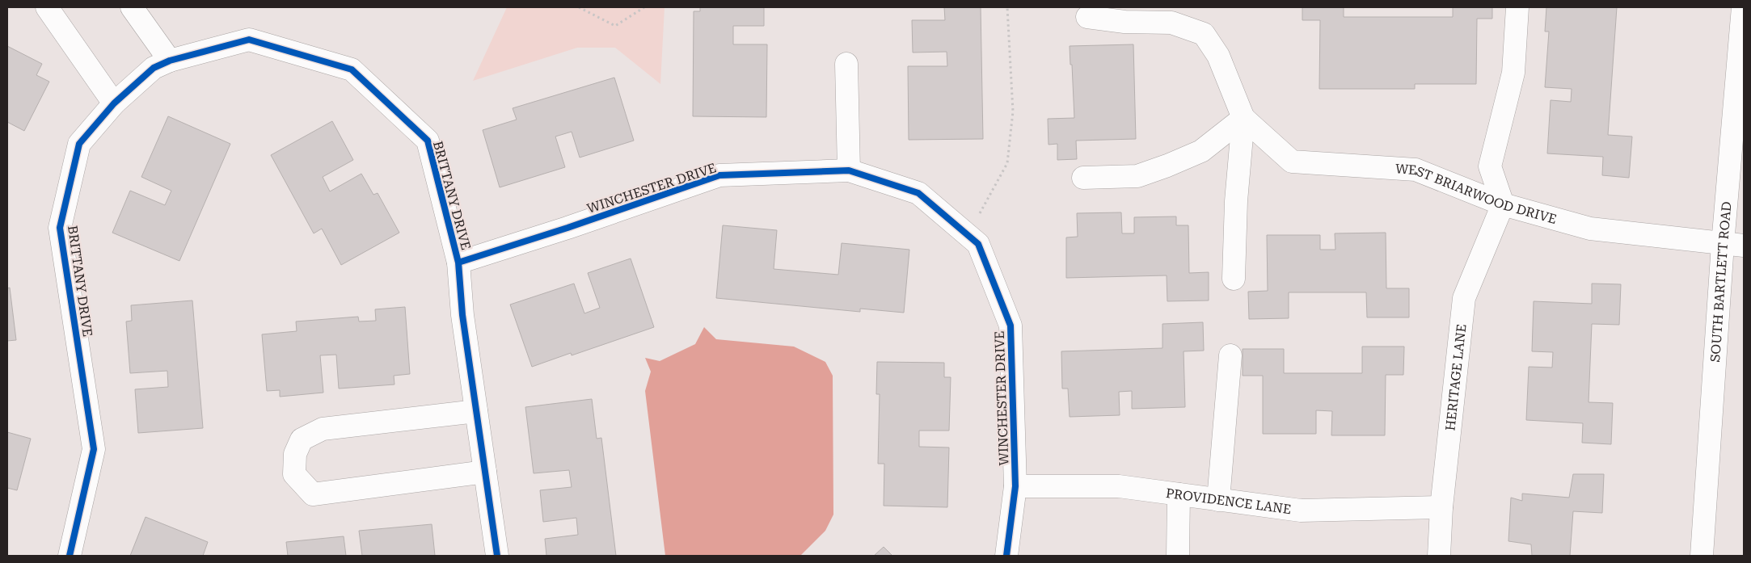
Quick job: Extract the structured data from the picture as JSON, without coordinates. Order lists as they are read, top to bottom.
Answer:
{
  "streets": {
    "street": [
      "WINCHESTER DRIVE",
      "WEST BRIARWOOD DRIVE",
      "BRITTANY DRIVE",
      "SOUTH BARTLETT ROAD",
      "HERITAGE LANE",
      "PROVIDENCE LANE"
    ]
  },
  "crossings": [
    ["WINCHESTER DRIVE", "BRITTANY DRIVE"],
    ["WINCHESTER DRIVE", "PROVIDENCE LANE"],
    ["WEST BRIARWOOD DRIVE", "SOUTH BARTLETT ROAD"],
    ["WEST BRIARWOOD DRIVE", "HERITAGE LANE"],
    ["HERITAGE LANE", "PROVIDENCE LANE"]
  ]
}
